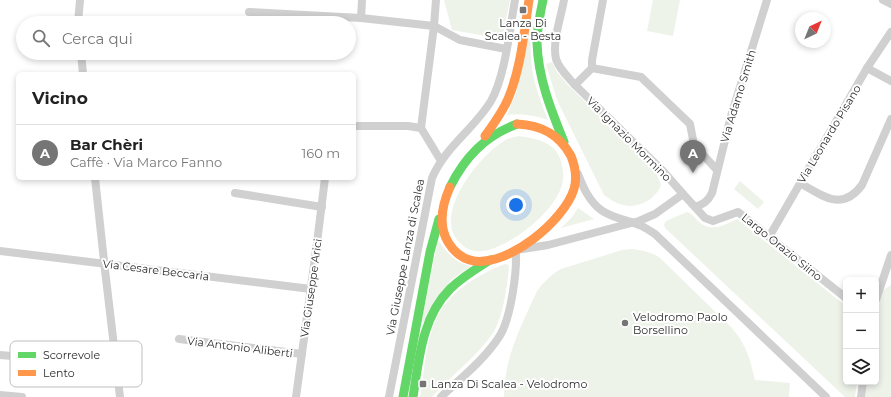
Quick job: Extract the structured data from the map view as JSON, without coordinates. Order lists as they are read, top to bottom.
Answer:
{
  "streets": {
    "street": [
      "Via Adamo Smith",
      "Via Leonardo Pisano",
      "Via Ignazio Mormino",
      "Largo Orazio Siino",
      "Via Giuseppe Lanza di Scalea",
      "Via Cesare Beccaria",
      "Via Giuseppe Arici",
      "Via Antonio Aliberti"
    ]
  },
  "crossings": [
    ["Via Adamo Smith", "Via Ignazio Mormino"],
    ["Via Adamo Smith", "Largo Orazio Siino"],
    ["Via Leonardo Pisano", "Largo Orazio Siino"],
    ["Via Ignazio Mormino", "Largo Orazio Siino"],
    ["Via Cesare Beccaria", "Via Giuseppe Arici"],
    ["Via Giuseppe Arici", "Via Antonio Aliberti"]
  ],
  "places": {
    "transit": ["Lanza Di Scalea - Besta", "Lanza Di Scalea - Velodromo"],
    "other": ["Velodromo Paolo Borsellino"]
  },
  "legend": ["Scorrevole", "Lento"],
  "north": "top right",
  "page": {
    "search": "Cerca qui",
    "heading": "Vicino",
    "list": [
      {
        "mark": "A",
        "name": "Bar Chèri",
        "note": "Caffè · Via Marco Fanno",
        "value": "160 m"
      }
    ],
    "pins": "A",
    "map_buttons": ["+", "−"]
  }
}
